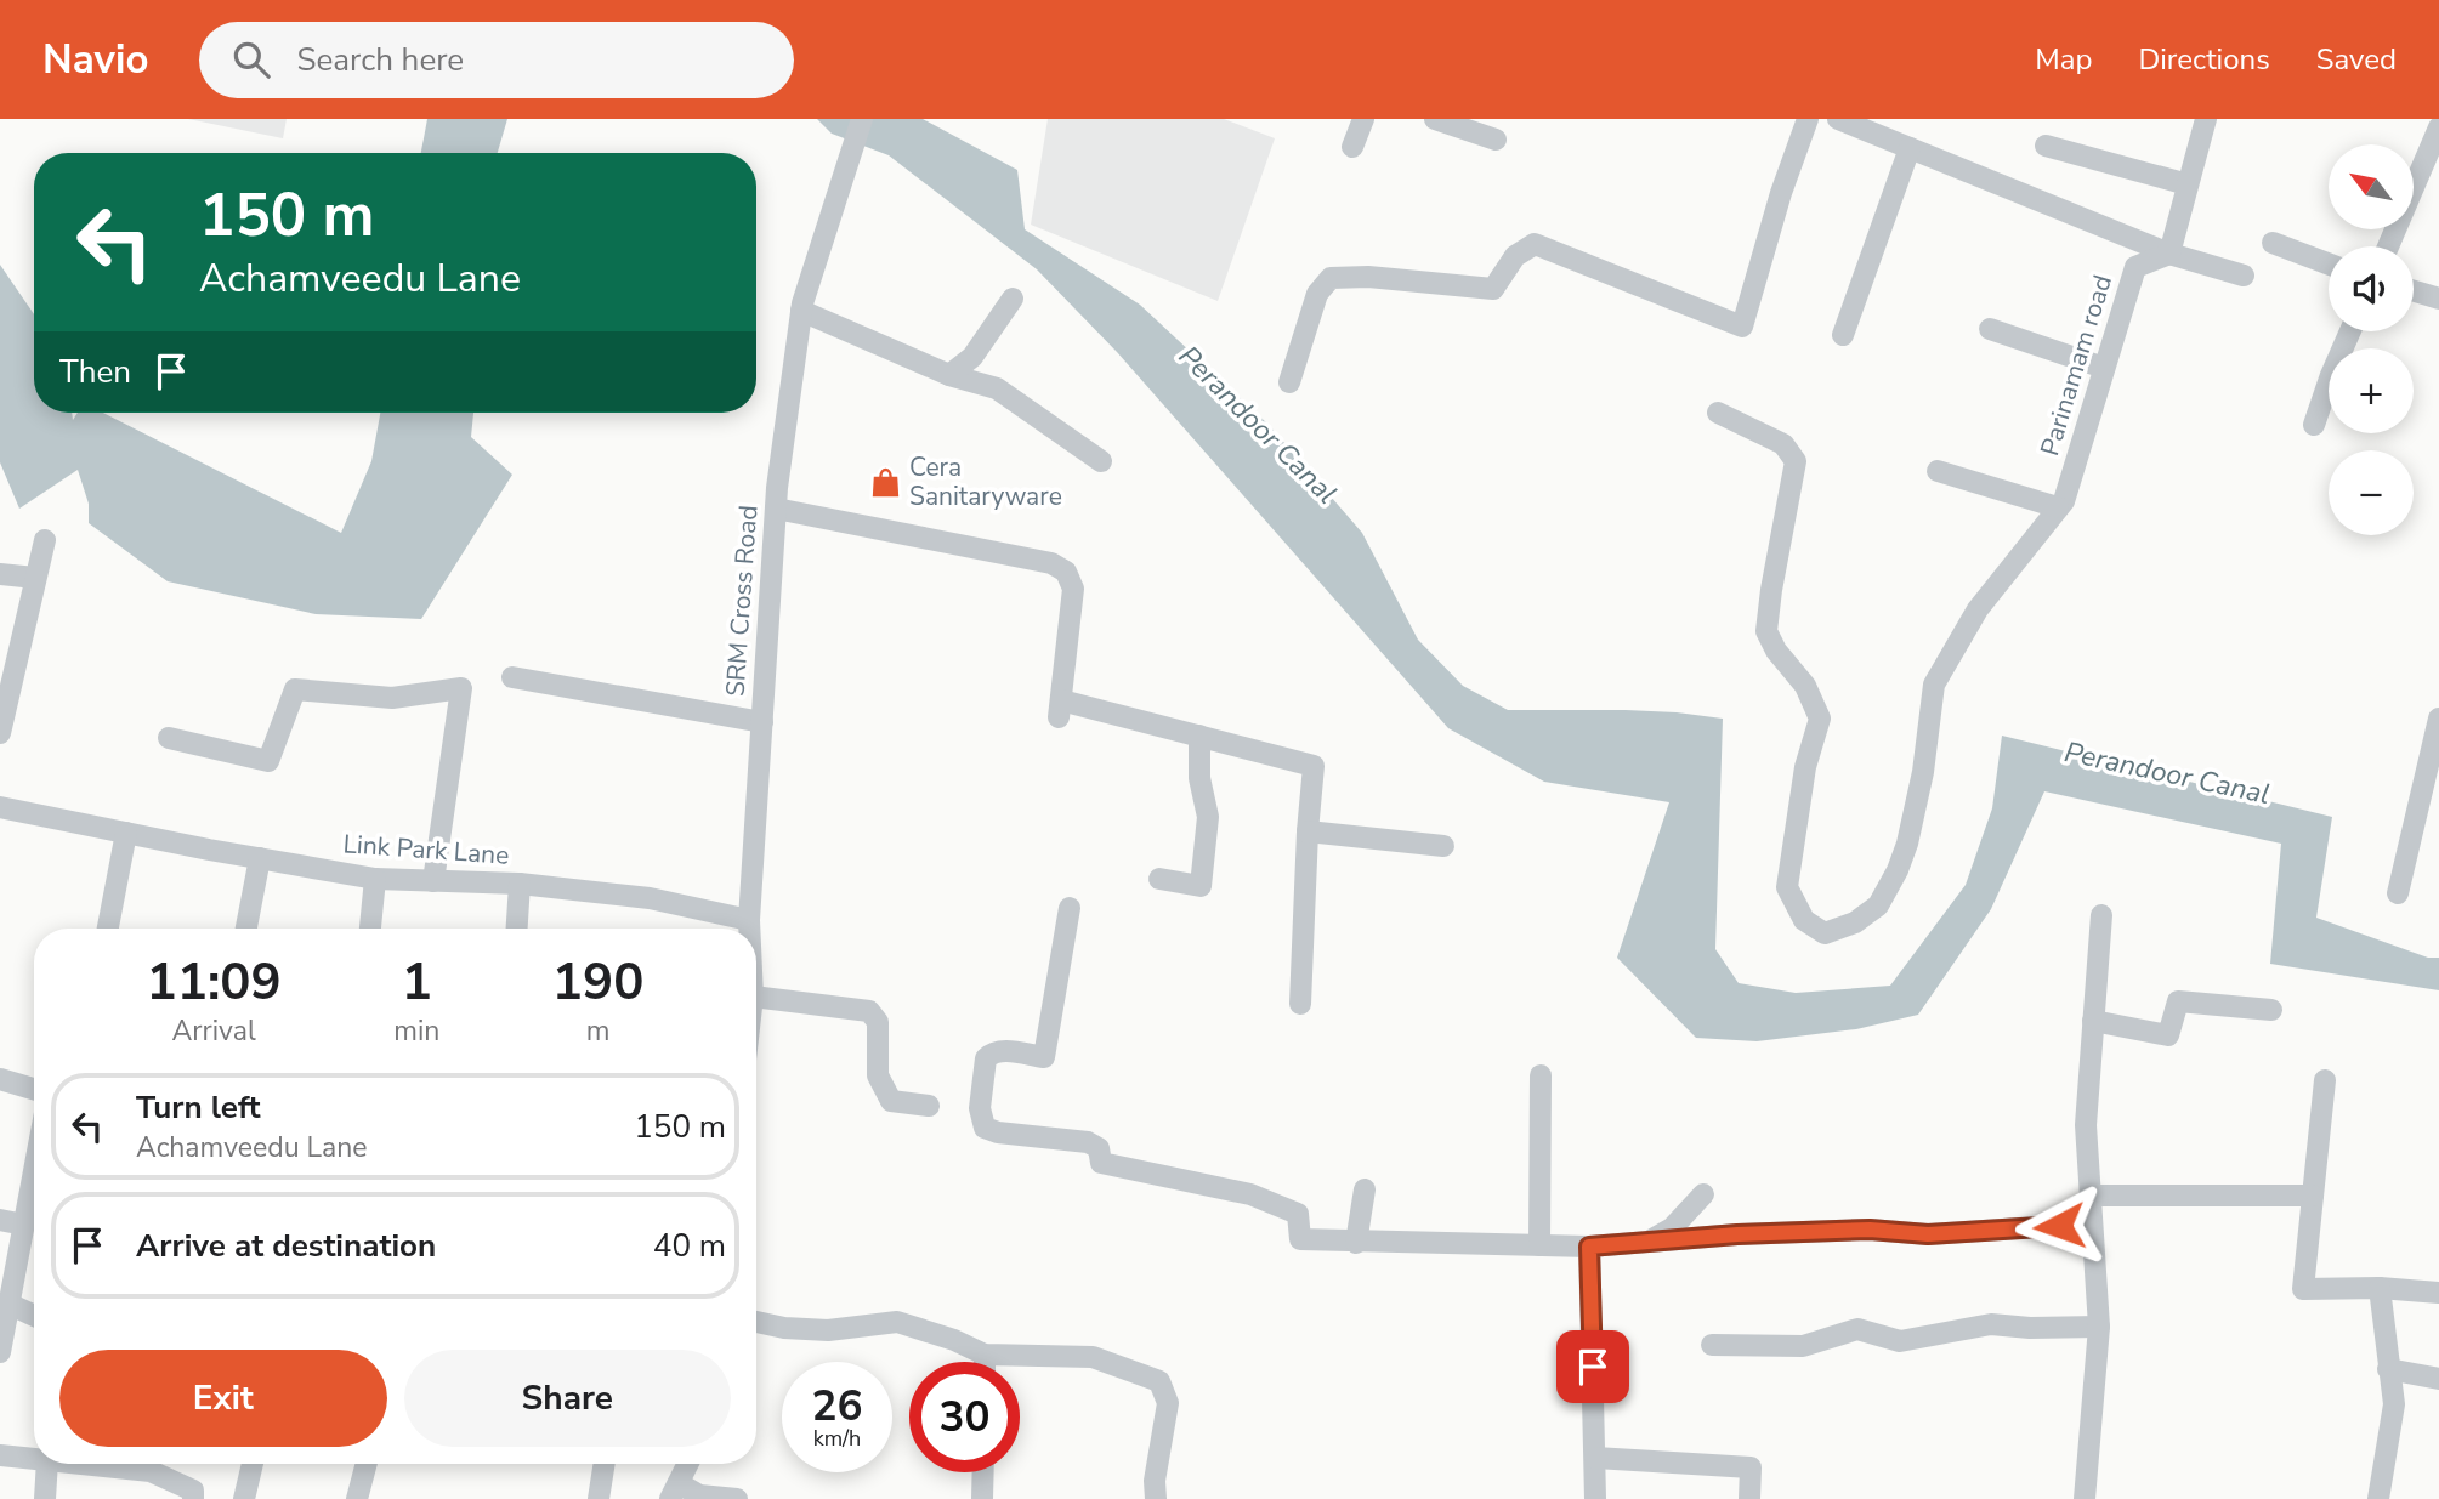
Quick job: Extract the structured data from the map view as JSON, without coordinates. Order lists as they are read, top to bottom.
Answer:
{
  "streets": {
    "street": ["Parinamam road", "SRM Cross Road", "Link Park Lane"]
  },
  "crossings": [
    ["SRM Cross Road", "Link Park Lane"]
  ],
  "water": ["Perandoor Canal"],
  "places": {
    "shop": ["Cera Sanitaryware"]
  },
  "north": "top left",
  "page": {
    "header": "Navio",
    "search": "Search here",
    "nav": ["Map", "Directions", "Saved"],
    "map_buttons": ["+", "−"],
    "turn": ["150 m", "Achamveedu Lane"],
    "then": "Then",
    "eta": [
      "11:09",
      "Arrival",
      "1",
      "min",
      "190",
      "m"
    ],
    "list": [
      {
        "name": "Turn left",
        "note": "Achamveedu Lane",
        "value": "150 m"
      },
      {
        "name": "Arrive at destination",
        "value": "40 m"
      }
    ],
    "buttons": ["Exit", "Share"],
    "speed": "26 km/h",
    "limit": "30"
  }
}
